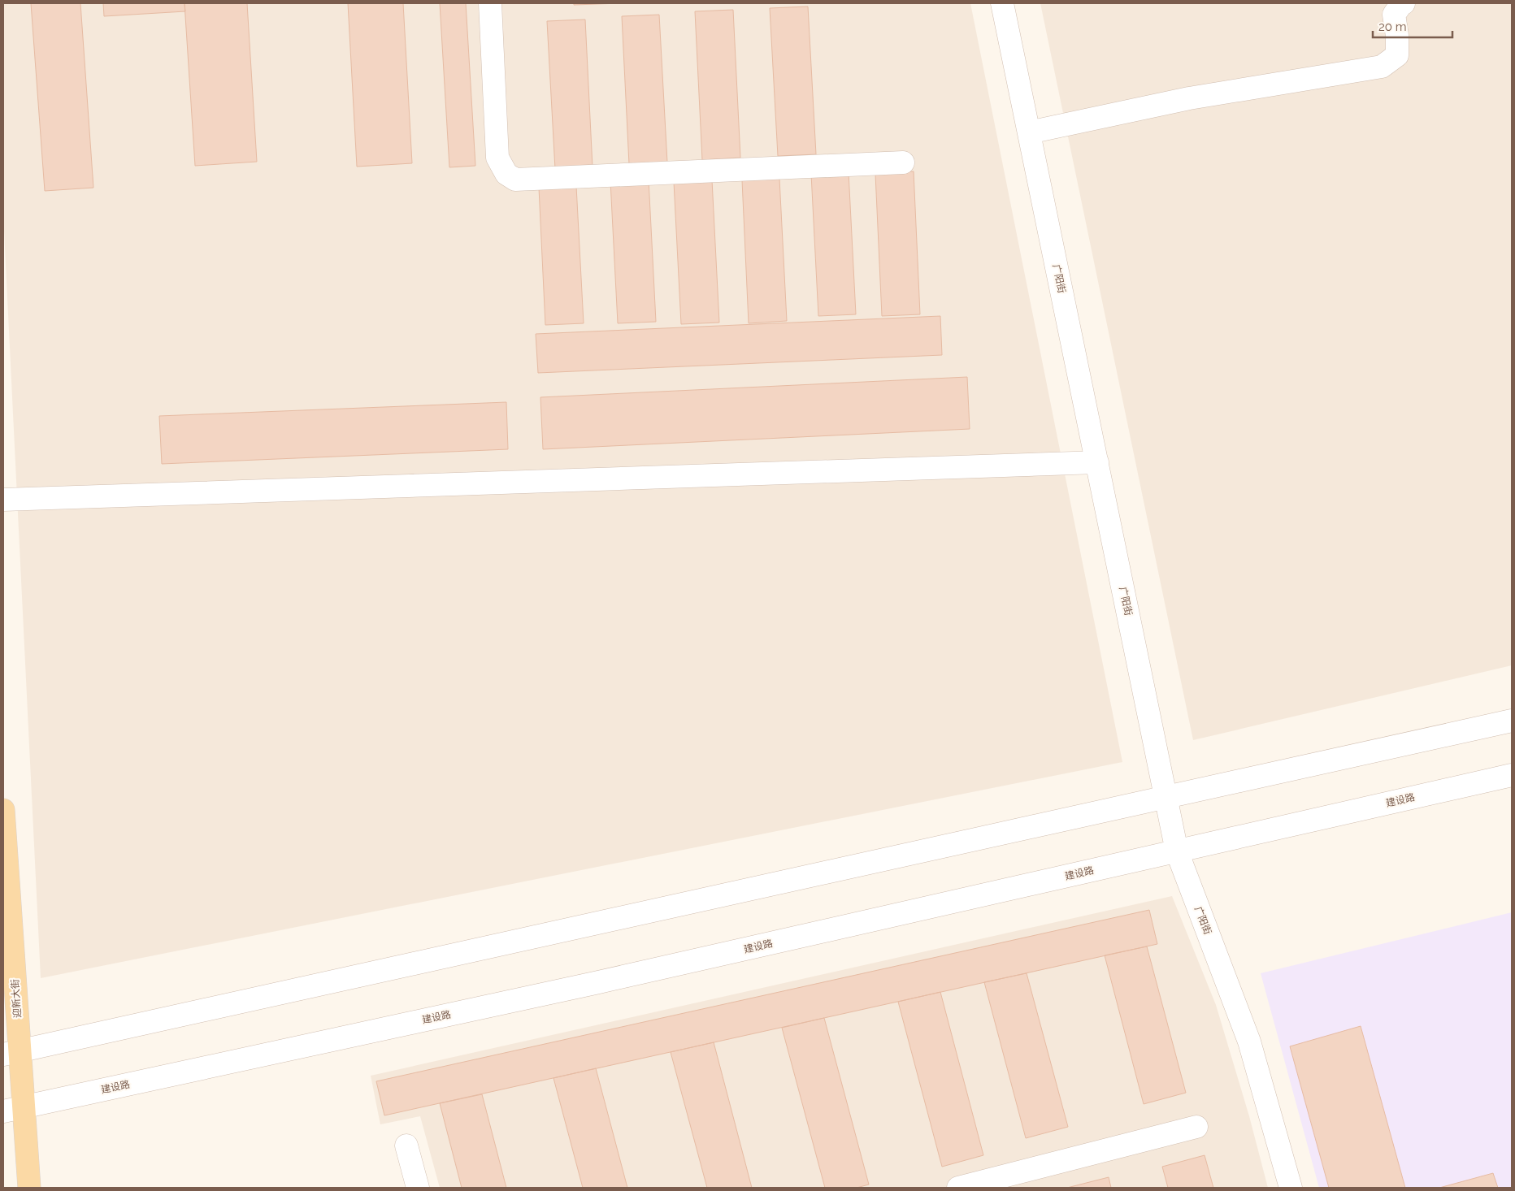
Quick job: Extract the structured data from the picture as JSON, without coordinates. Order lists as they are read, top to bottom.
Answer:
{
  "streets": {
    "main road": ["迎新大街"],
    "street": ["广阳街", "建设路"]
  },
  "crossings": [
    ["广阳街", "建设路"],
    ["建设路", "迎新大街"]
  ],
  "scale_bar": "20 m"
}
